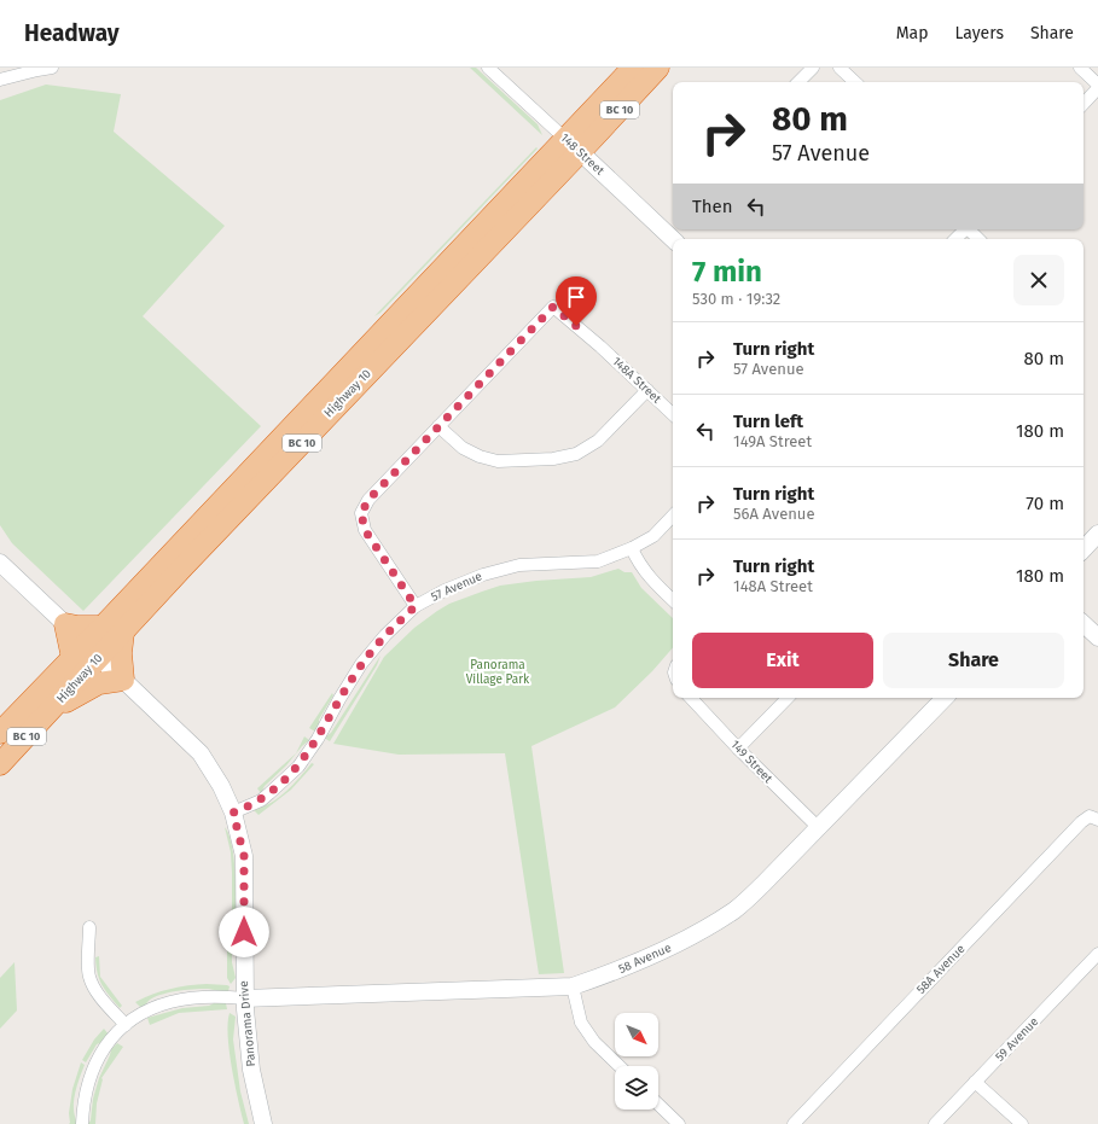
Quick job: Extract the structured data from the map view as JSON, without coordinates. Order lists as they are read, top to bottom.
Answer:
{
  "streets": {
    "highway": ["BC 10", "Highway 10"],
    "street": [
      "148 Street",
      "148A Street",
      "57 Avenue",
      "149 Street",
      "58 Avenue",
      "58A Avenue",
      "Panorama Drive",
      "59 Avenue"
    ]
  },
  "crossings": [
    ["148 Street", "Highway 10"],
    ["Highway 10", "Panorama Drive"],
    ["57 Avenue", "Panorama Drive"],
    ["149 Street", "58 Avenue"],
    ["58 Avenue", "Panorama Drive"]
  ],
  "parks": ["Panorama Village Park"],
  "north": "bottom right",
  "page": {
    "header": "Headway",
    "nav": ["Map", "Layers", "Share"],
    "turn": ["80 m", "57 Avenue"],
    "then": "Then",
    "heading": ["7 min", "530 m · 19:32"],
    "list": [
      {
        "name": "Turn right",
        "note": "57 Avenue",
        "value": "80 m"
      },
      {
        "name": "Turn left",
        "note": "149A Street",
        "value": "180 m"
      },
      {
        "name": "Turn right",
        "note": "56A Avenue",
        "value": "70 m"
      },
      {
        "name": "Turn right",
        "note": "148A Street",
        "value": "180 m"
      }
    ],
    "buttons": ["Exit", "Share"]
  }
}
